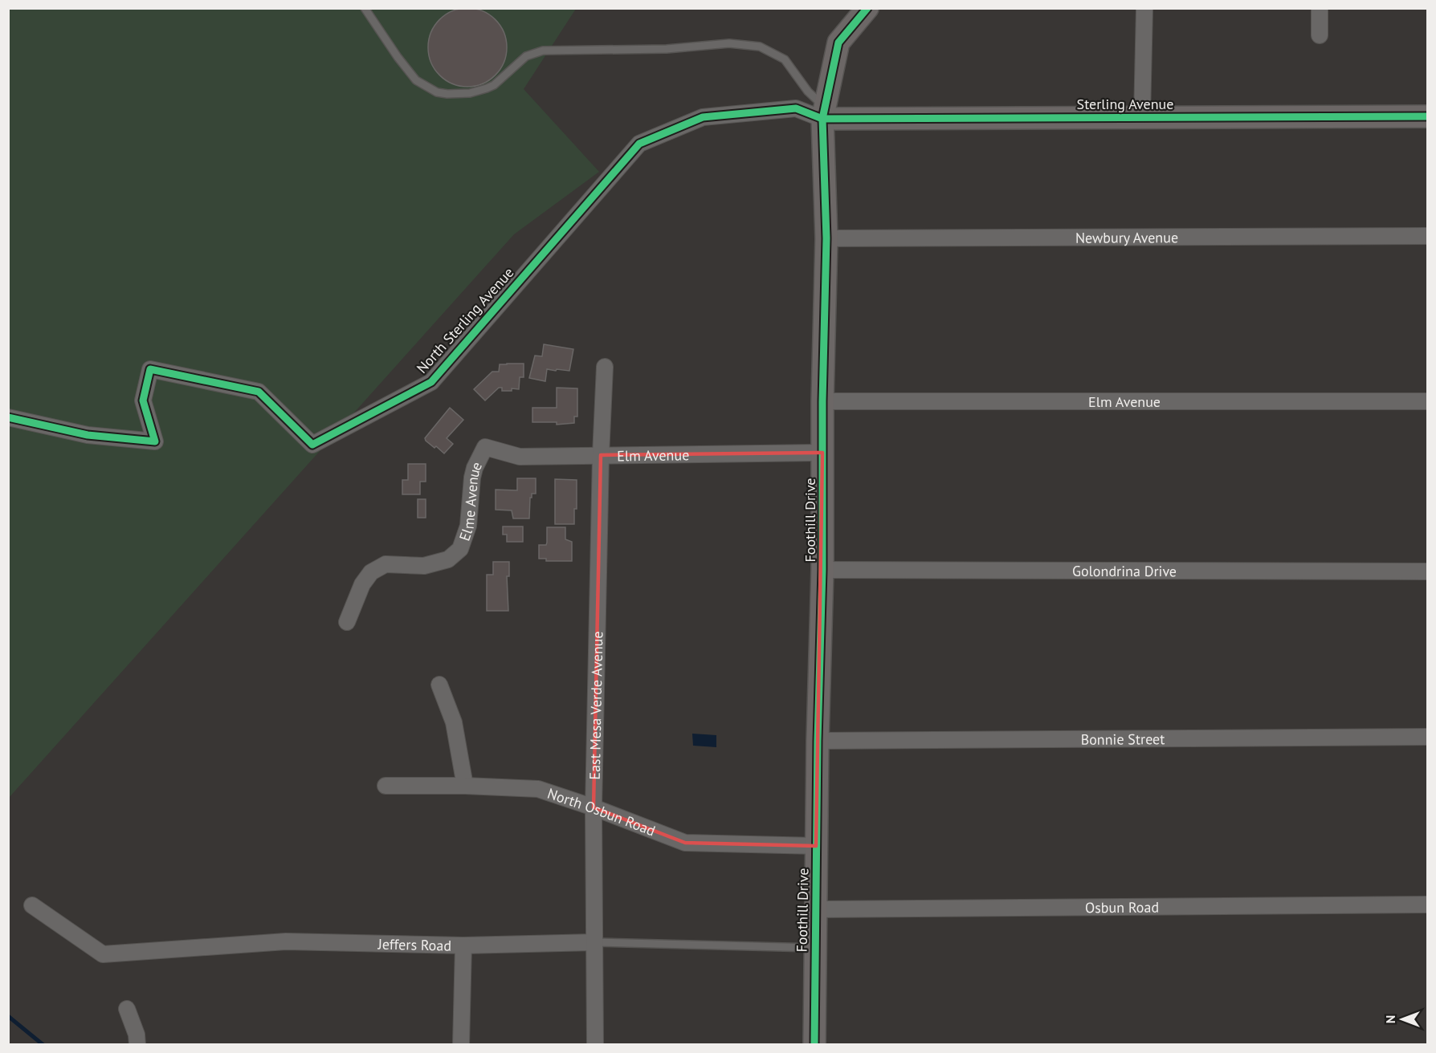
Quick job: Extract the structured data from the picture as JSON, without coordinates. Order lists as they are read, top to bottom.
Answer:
{
  "streets": {
    "street": [
      "Sterling Avenue",
      "Newbury Avenue",
      "North Sterling Avenue",
      "Elm Avenue",
      "Elme Avenue",
      "Foothill Drive",
      "Golondrina Drive",
      "East Mesa Verde Avenue",
      "Bonnie Street",
      "North Osbun Road",
      "Osbun Road",
      "Jeffers Road"
    ]
  },
  "crossings": [
    ["Sterling Avenue", "North Sterling Avenue"],
    ["Sterling Avenue", "Foothill Drive"],
    ["Newbury Avenue", "Foothill Drive"],
    ["North Sterling Avenue", "Foothill Drive"],
    ["Elm Avenue", "Elme Avenue"],
    ["Elm Avenue", "Foothill Drive"],
    ["Elm Avenue", "East Mesa Verde Avenue"],
    ["Foothill Drive", "Golondrina Drive"],
    ["Foothill Drive", "Bonnie Street"],
    ["Foothill Drive", "North Osbun Road"],
    ["Foothill Drive", "Osbun Road"],
    ["Foothill Drive", "Jeffers Road"],
    ["East Mesa Verde Avenue", "North Osbun Road"],
    ["East Mesa Verde Avenue", "Jeffers Road"]
  ],
  "north": "left"
}
